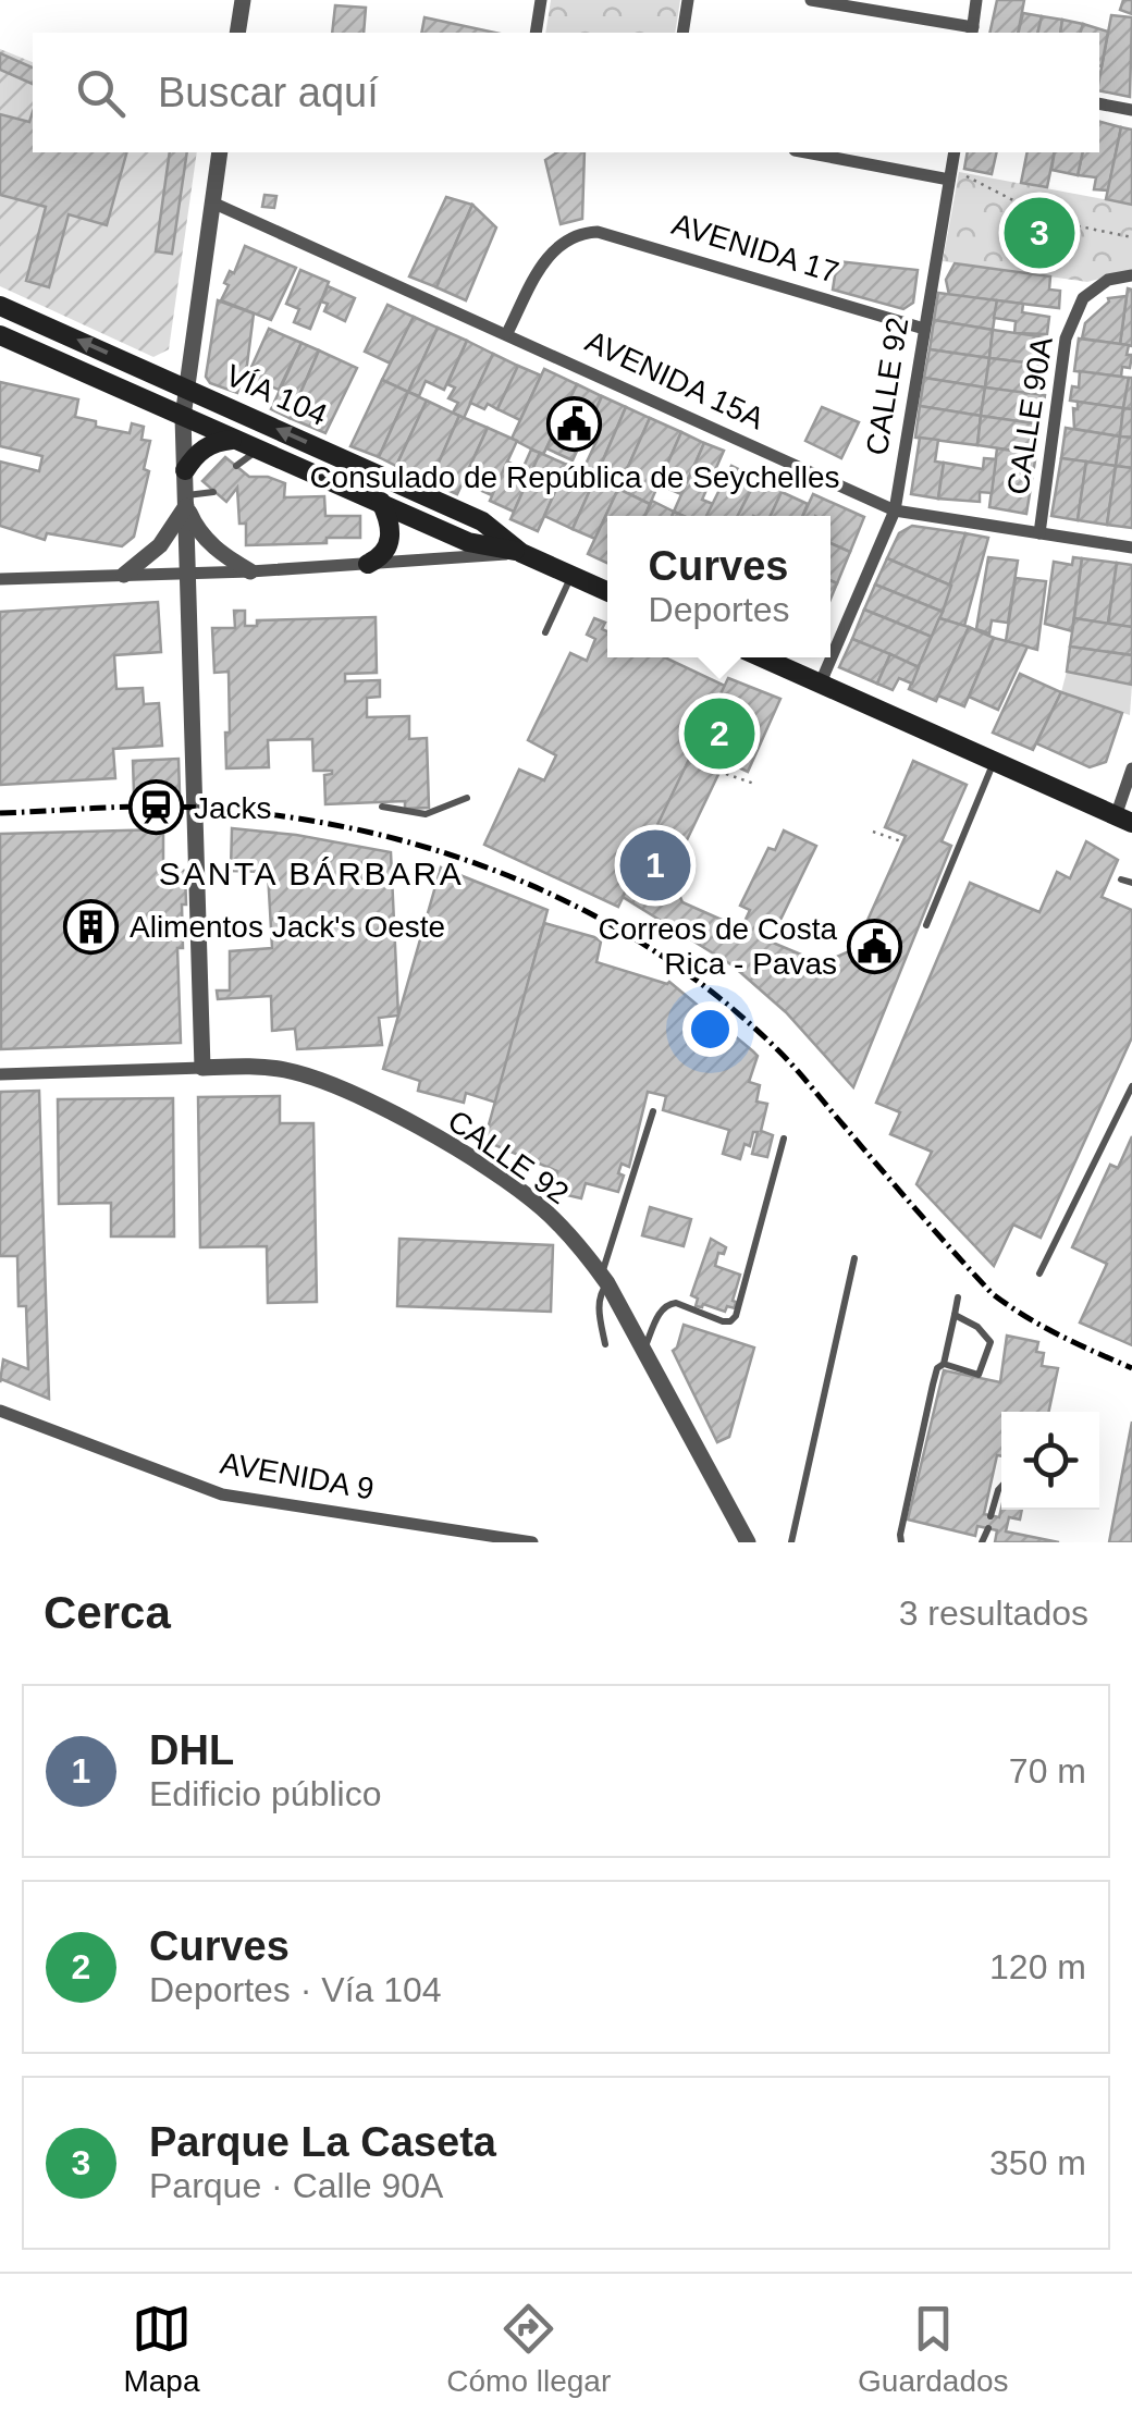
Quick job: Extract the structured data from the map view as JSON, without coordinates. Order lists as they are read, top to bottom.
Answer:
{
  "streets": {
    "main road": ["VÍA 104"],
    "street": [
      "AVENIDA 17",
      "AVENIDA 15A",
      "CALLE 92",
      "CALLE 90A",
      "AVENIDA 9"
    ]
  },
  "crossings": [
    ["AVENIDA 17", "AVENIDA 15A"],
    ["AVENIDA 17", "CALLE 92"],
    ["AVENIDA 15A", "CALLE 92"],
    ["AVENIDA 15A", "CALLE 90A"]
  ],
  "districts": ["SANTA BÁRBARA"],
  "places": {
    "public building": ["Consulado de República de Seychelles", "Correos de Costa Rica - Pavas"],
    "station": ["Jacks"],
    "building": ["Alimentos Jack's Oeste"]
  },
  "page": {
    "search": "Buscar aquí",
    "pins": ["3", "2", "1"],
    "popup": ["Curves", "Deportes"],
    "heading": ["Cerca", "3 resultados"],
    "list": [
      {
        "mark": "1",
        "name": "DHL",
        "note": "Edificio público",
        "value": "70 m"
      },
      {
        "mark": "2",
        "name": "Curves",
        "note": "Deportes · Vía 104",
        "value": "120 m"
      },
      {
        "mark": "3",
        "name": "Parque La Caseta",
        "note": "Parque · Calle 90A",
        "value": "350 m"
      }
    ],
    "nav": ["Mapa", "Cómo llegar", "Guardados"]
  }
}
